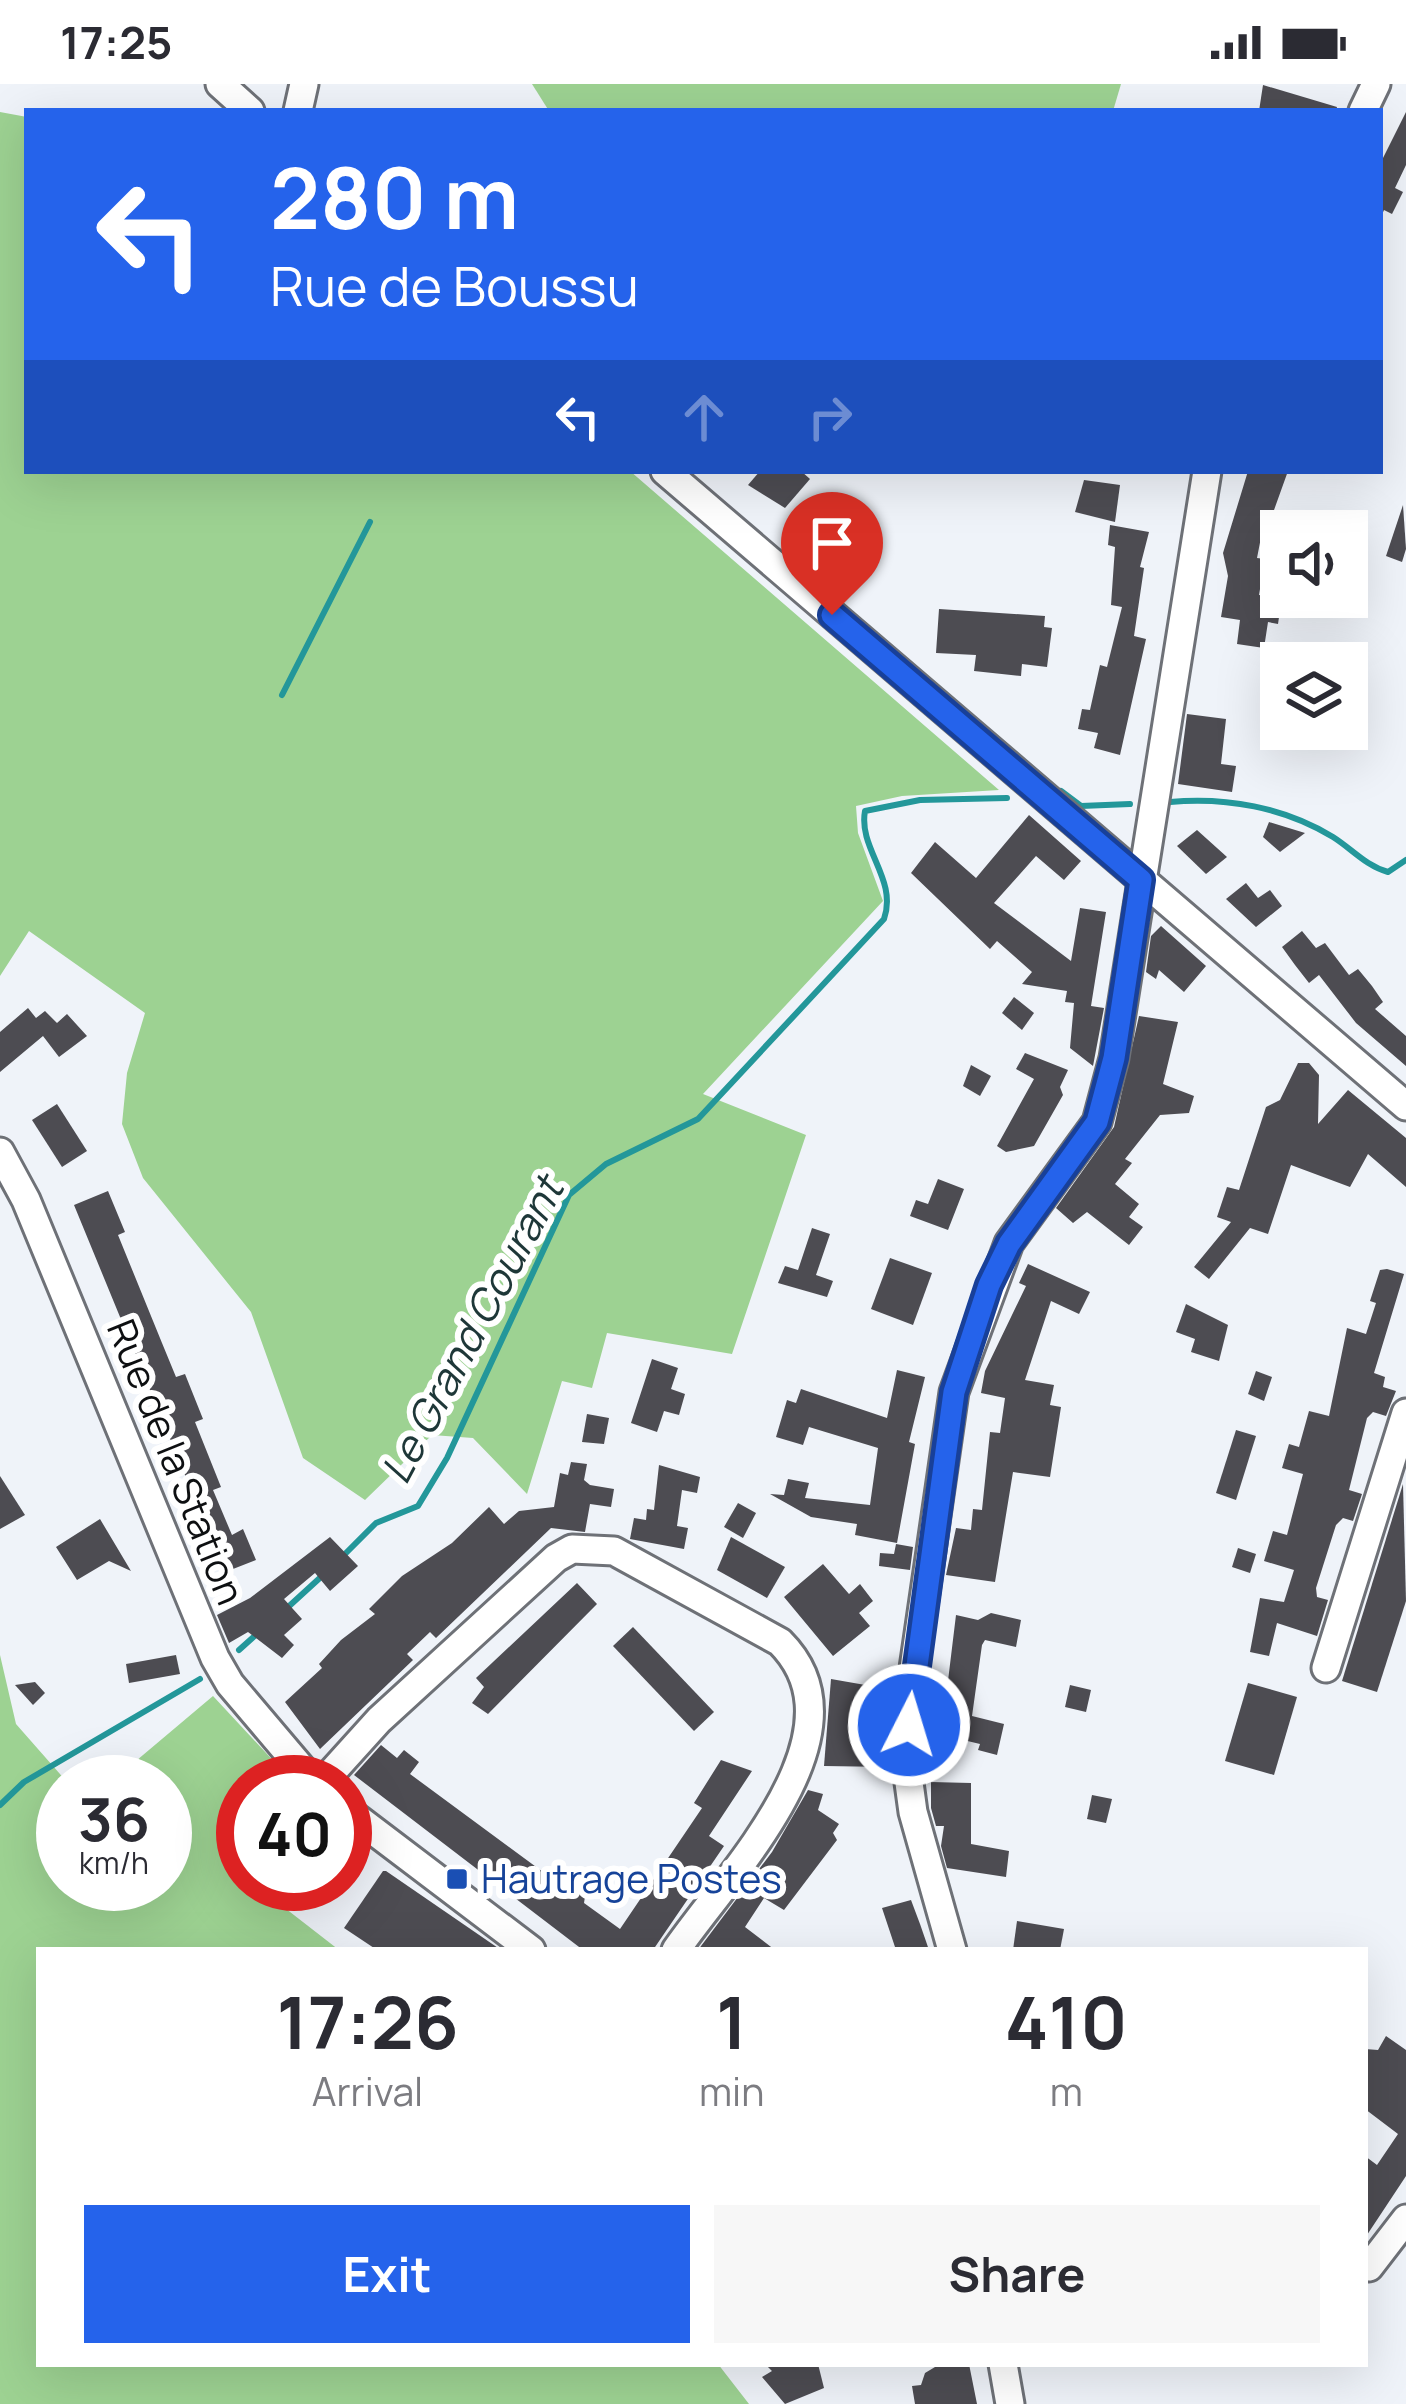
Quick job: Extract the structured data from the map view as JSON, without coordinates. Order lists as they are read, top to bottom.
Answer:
{
  "streets": {
    "street": ["Rue de la Station"]
  },
  "water": ["Le Grand Courant"],
  "places": {
    "transit": ["Hautrage Postes"]
  },
  "page": {
    "status": "17:25",
    "turn": ["280 m", "Rue de Boussu"],
    "speed": "36 km/h",
    "limit": "40",
    "eta": [
      "17:26",
      "Arrival",
      "1",
      "min",
      "410",
      "m"
    ],
    "buttons": ["Exit", "Share"]
  }
}
